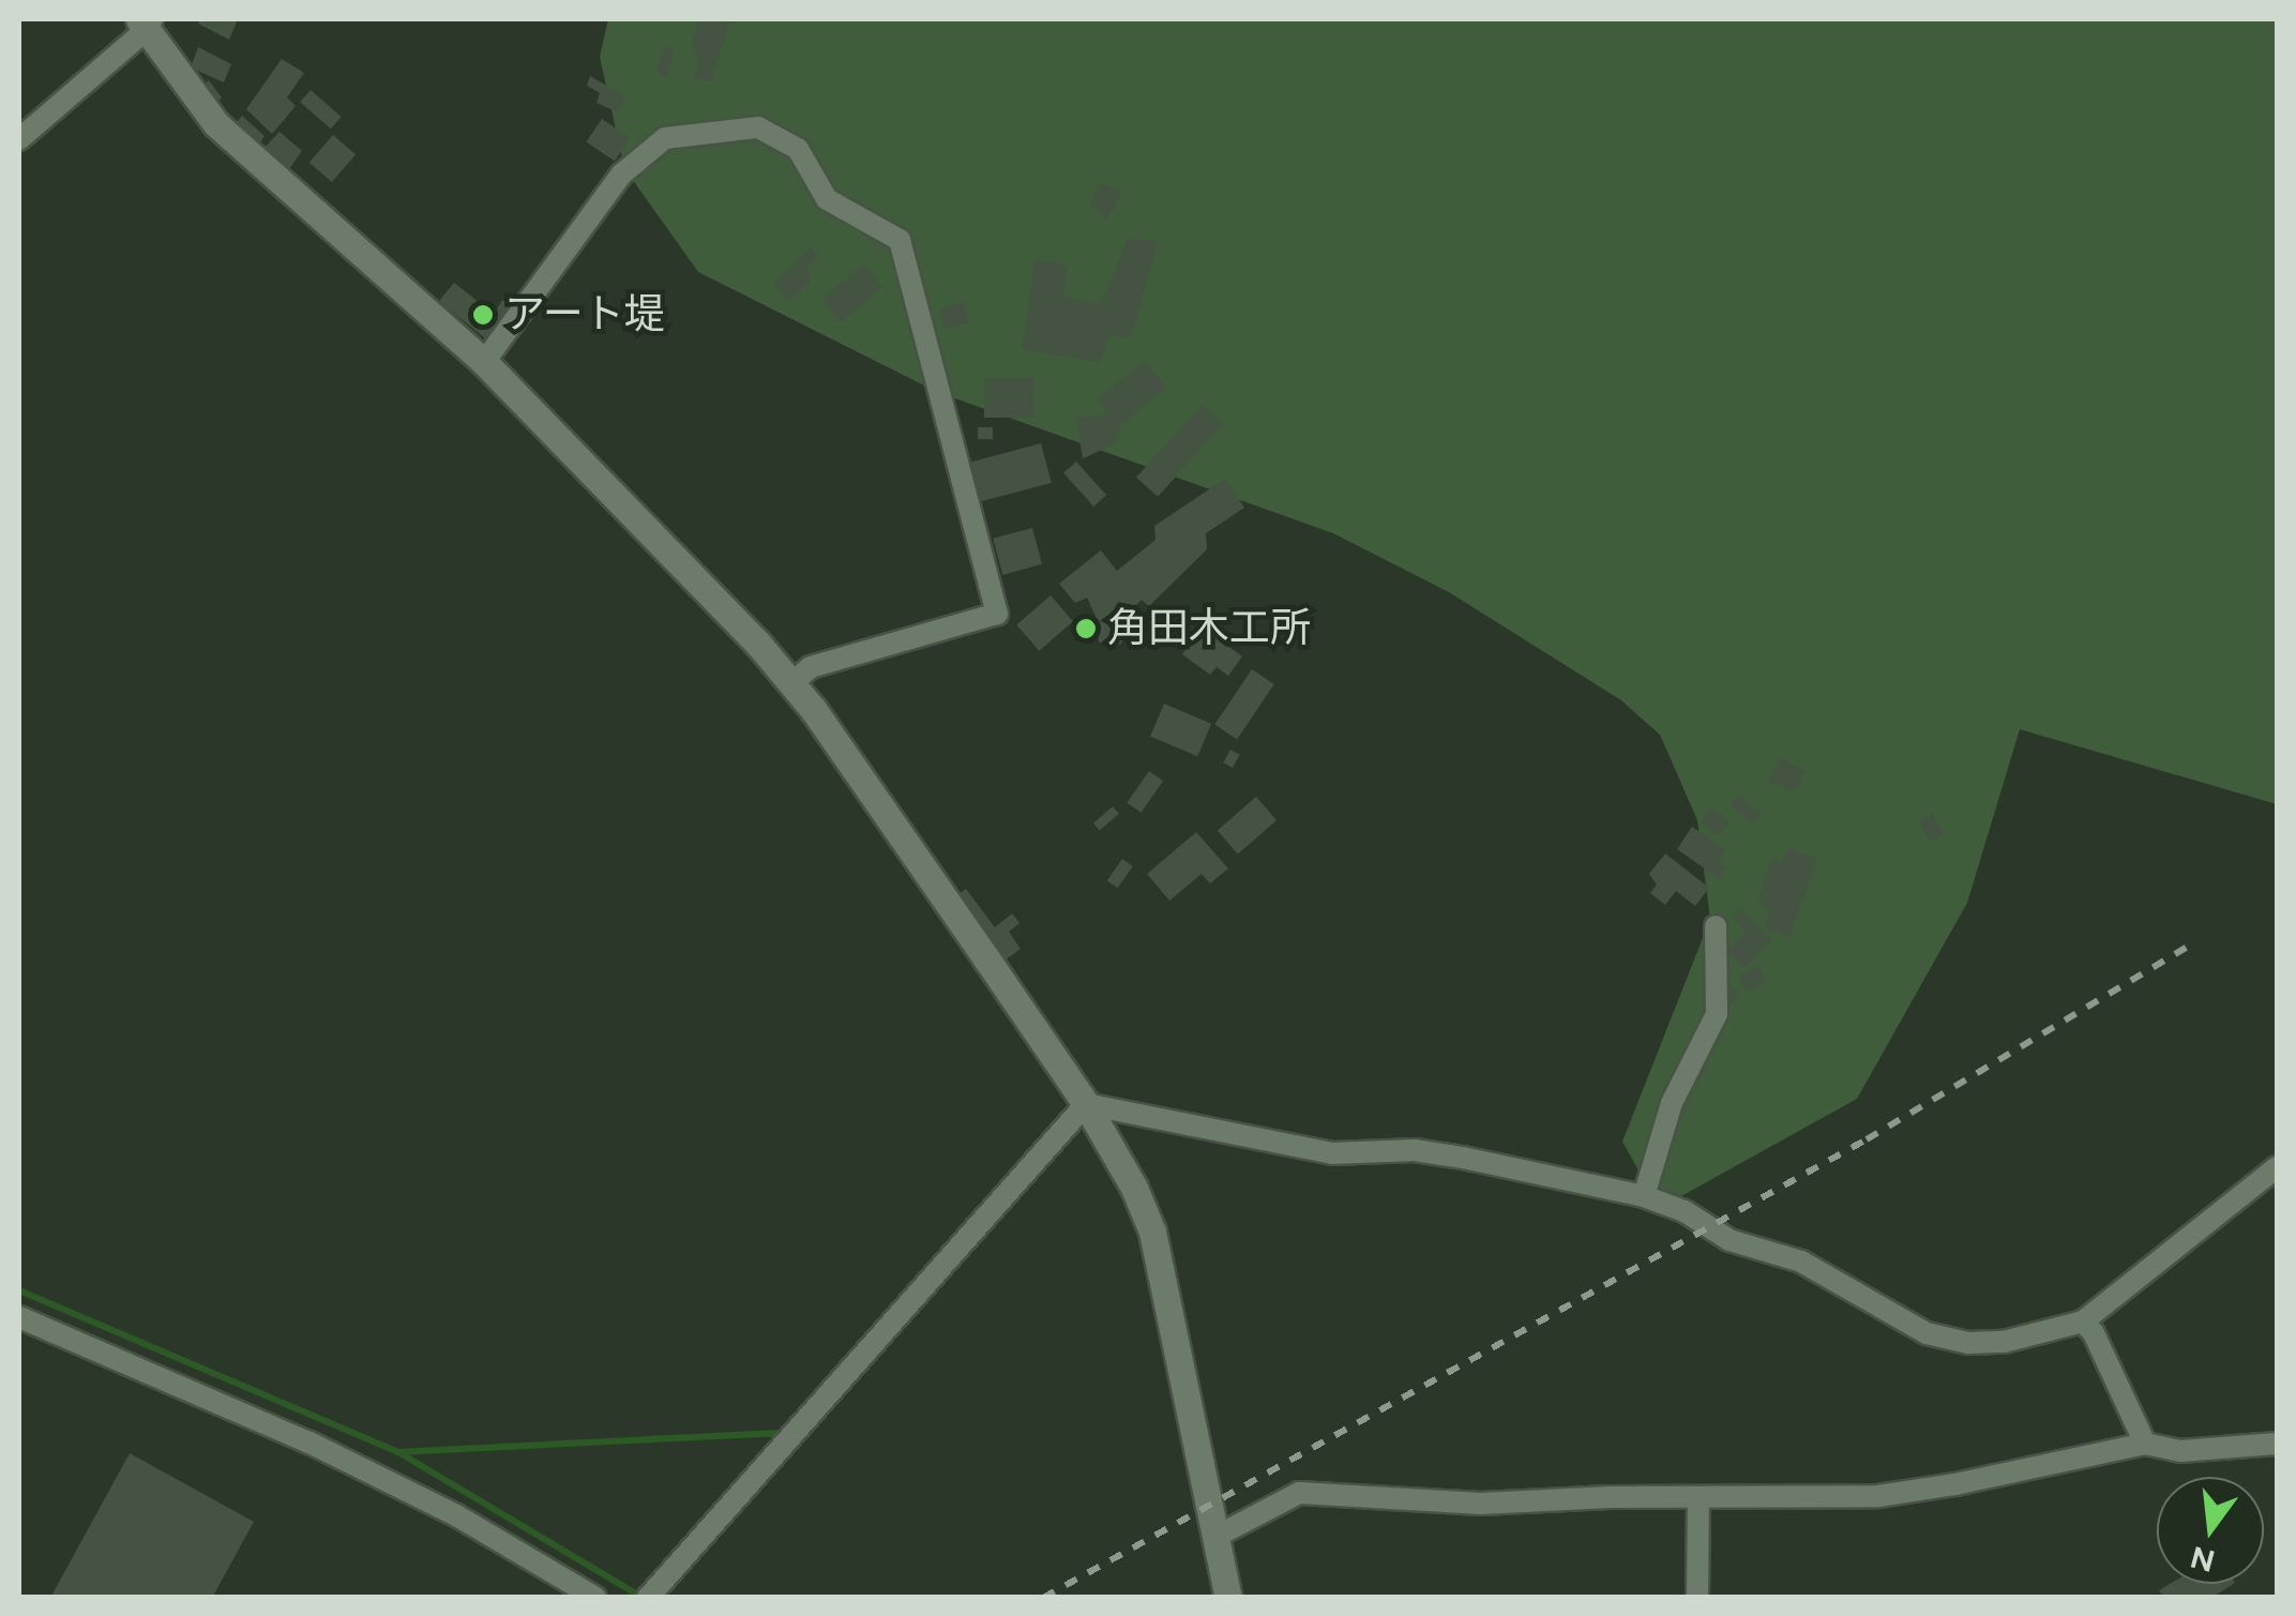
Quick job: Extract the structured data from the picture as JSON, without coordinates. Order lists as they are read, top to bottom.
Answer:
{
  "places": ["アート堤", "角田木工所"],
  "north": "bottom"
}
